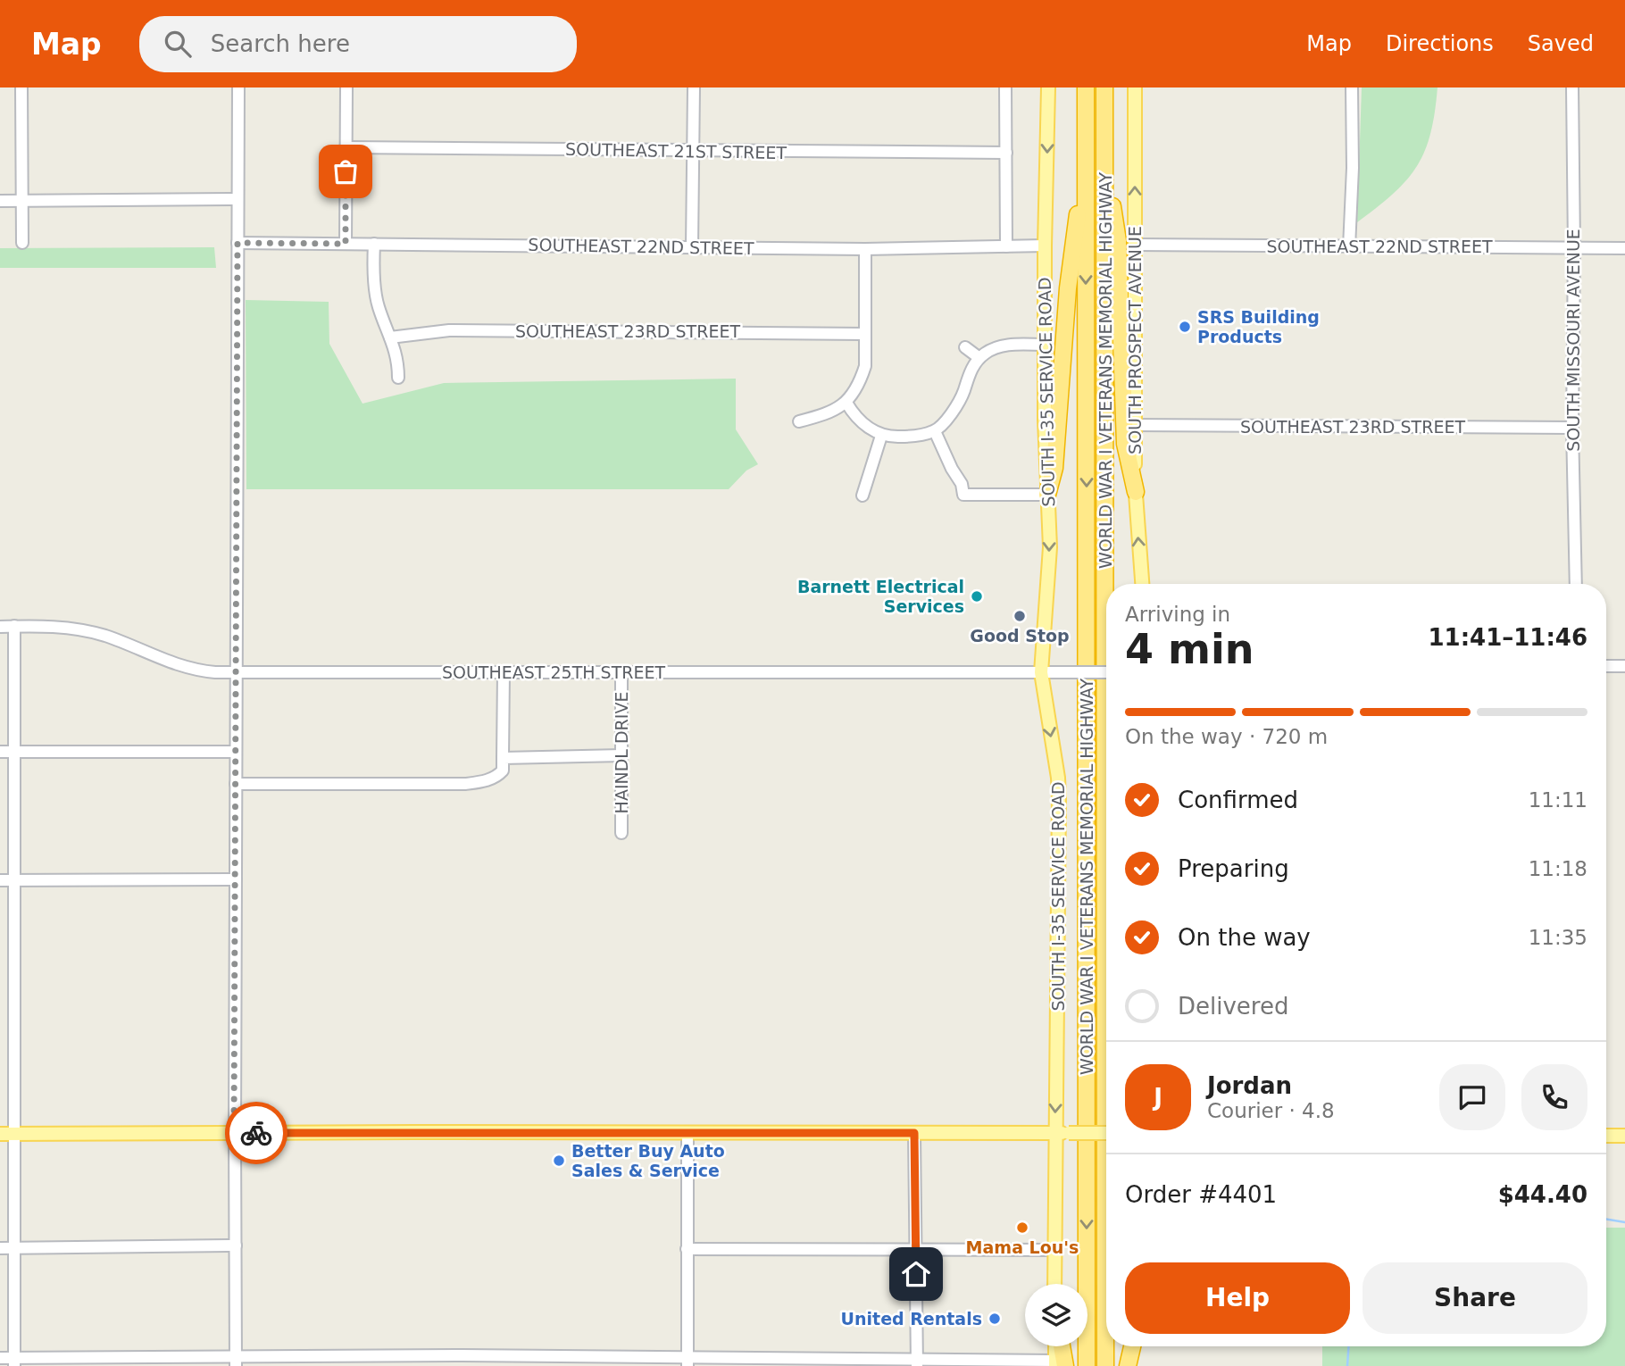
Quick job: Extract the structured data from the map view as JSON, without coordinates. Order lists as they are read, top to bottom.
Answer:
{
  "streets": {
    "highway": ["WORLD WAR I VETERANS MEMORIAL HIGHWAY"],
    "main road": ["SOUTH PROSPECT AVENUE", "SOUTH I-35 SERVICE ROAD"],
    "street": [
      "SOUTHEAST 21ST STREET",
      "SOUTHEAST 22ND STREET",
      "SOUTHEAST 23RD STREET",
      "SOUTH MISSOURI AVENUE",
      "SOUTHEAST 25TH STREET",
      "HAINDL DRIVE"
    ]
  },
  "crossings": [
    ["SOUTHEAST 22ND STREET", "SOUTH PROSPECT AVENUE"],
    ["SOUTHEAST 22ND STREET", "SOUTH MISSOURI AVENUE"],
    ["SOUTHEAST 22ND STREET", "SOUTH I-35 SERVICE ROAD"],
    ["SOUTHEAST 23RD STREET", "SOUTH PROSPECT AVENUE"],
    ["SOUTHEAST 23RD STREET", "SOUTH MISSOURI AVENUE"],
    ["SOUTH I-35 SERVICE ROAD", "SOUTHEAST 25TH STREET"],
    ["SOUTHEAST 25TH STREET", "HAINDL DRIVE"]
  ],
  "one_way": ["SOUTH PROSPECT AVENUE", "SOUTH I-35 SERVICE ROAD"],
  "places": [
    "SRS Building Products",
    "Barnett Electrical Services",
    "Good Stop",
    "Better Buy Auto Sales & Service",
    "Mama Lou's",
    "United Rentals"
  ],
  "page": {
    "header": "Map",
    "search": "Search here",
    "nav": ["Map", "Directions", "Saved"],
    "heading": ["4 min", "Arriving in", "11:41–11:46"],
    "panel": [
      "Jordan",
      "Courier · 4.8",
      "Order #4401",
      "$44.40"
    ],
    "bar": "On the way · 720 m",
    "list": [
      ["Confirmed", "11:11"],
      ["Preparing", "11:18"],
      ["On the way", "11:35"],
      "Delivered"
    ],
    "round": "J",
    "buttons": ["Help", "Share"]
  }
}
